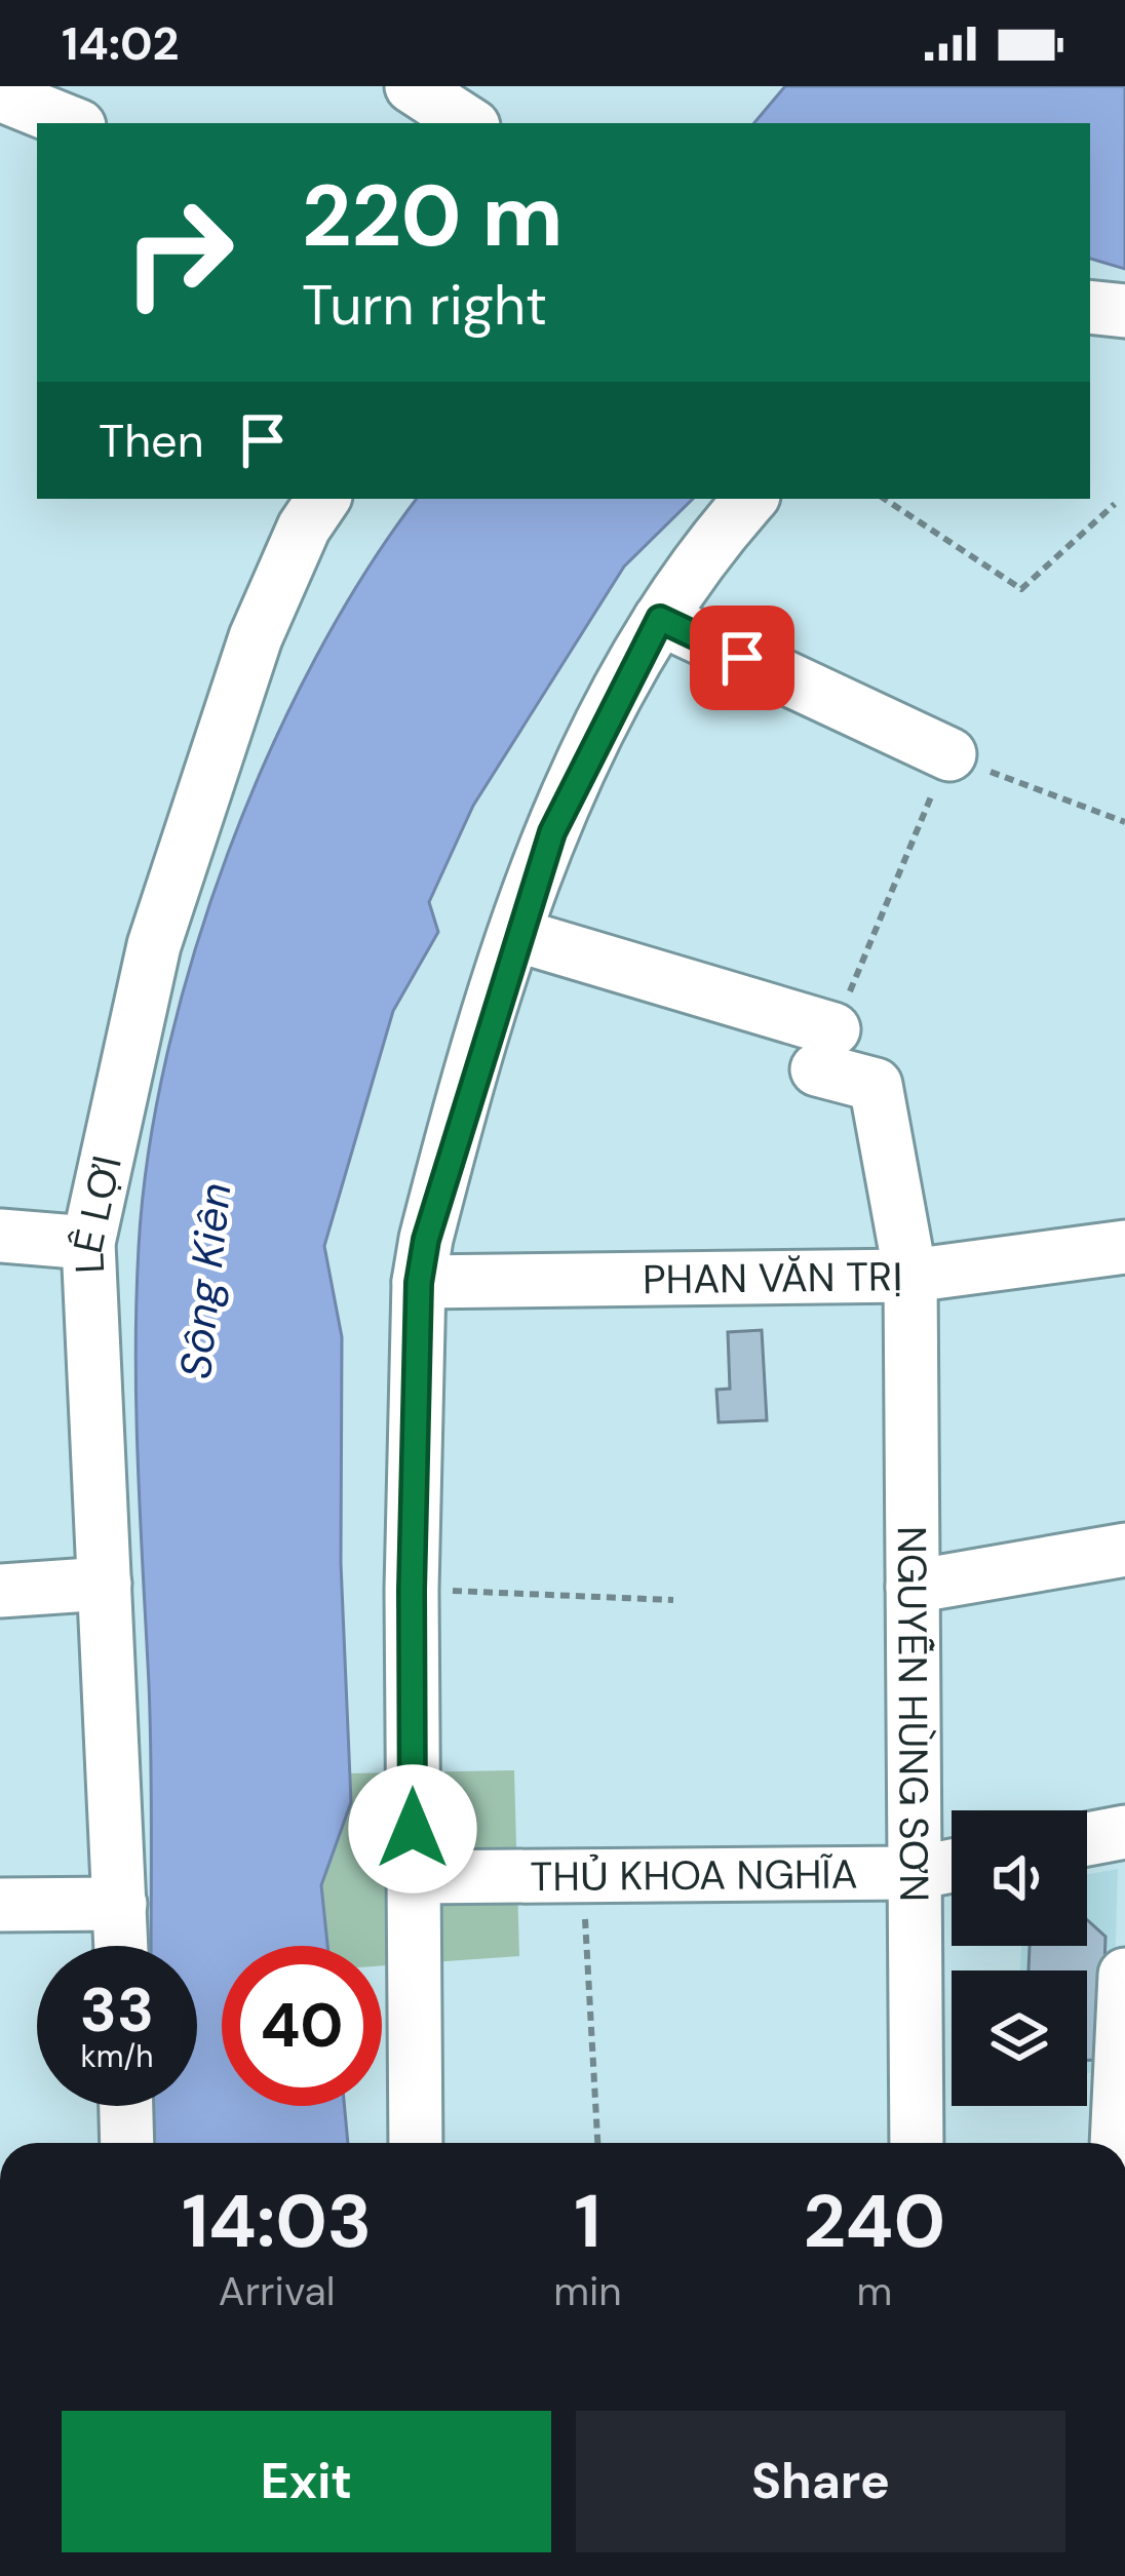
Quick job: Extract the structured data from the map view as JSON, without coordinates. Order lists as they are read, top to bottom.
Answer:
{
  "streets": {
    "street": [
      "LÊ LỢI",
      "PHAN VĂN TRỊ",
      "NGUYỄN HÙNG SƠN",
      "THỦ KHOA NGHĨA"
    ]
  },
  "crossings": [
    ["PHAN VĂN TRỊ", "NGUYỄN HÙNG SƠN"],
    ["NGUYỄN HÙNG SƠN", "THỦ KHOA NGHĨA"]
  ],
  "water": ["Sông Kiên"],
  "page": {
    "status": "14:02",
    "turn": ["220 m", "Turn right"],
    "then": "Then",
    "speed": "33 km/h",
    "limit": "40",
    "eta": [
      "14:03",
      "Arrival",
      "1",
      "min",
      "240",
      "m"
    ],
    "buttons": ["Exit", "Share"]
  }
}
